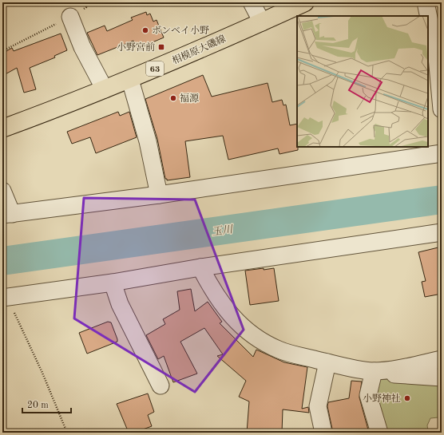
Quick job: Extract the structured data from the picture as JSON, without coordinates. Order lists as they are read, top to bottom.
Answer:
{
  "streets": {
    "main road": ["相模原大磯線", "63"]
  },
  "water": ["玉川"],
  "places": {
    "other": ["ボンベイ小野", "福源", "小野神社"],
    "transit": ["小野宮前"]
  },
  "scale_bar": "20 m"
}
